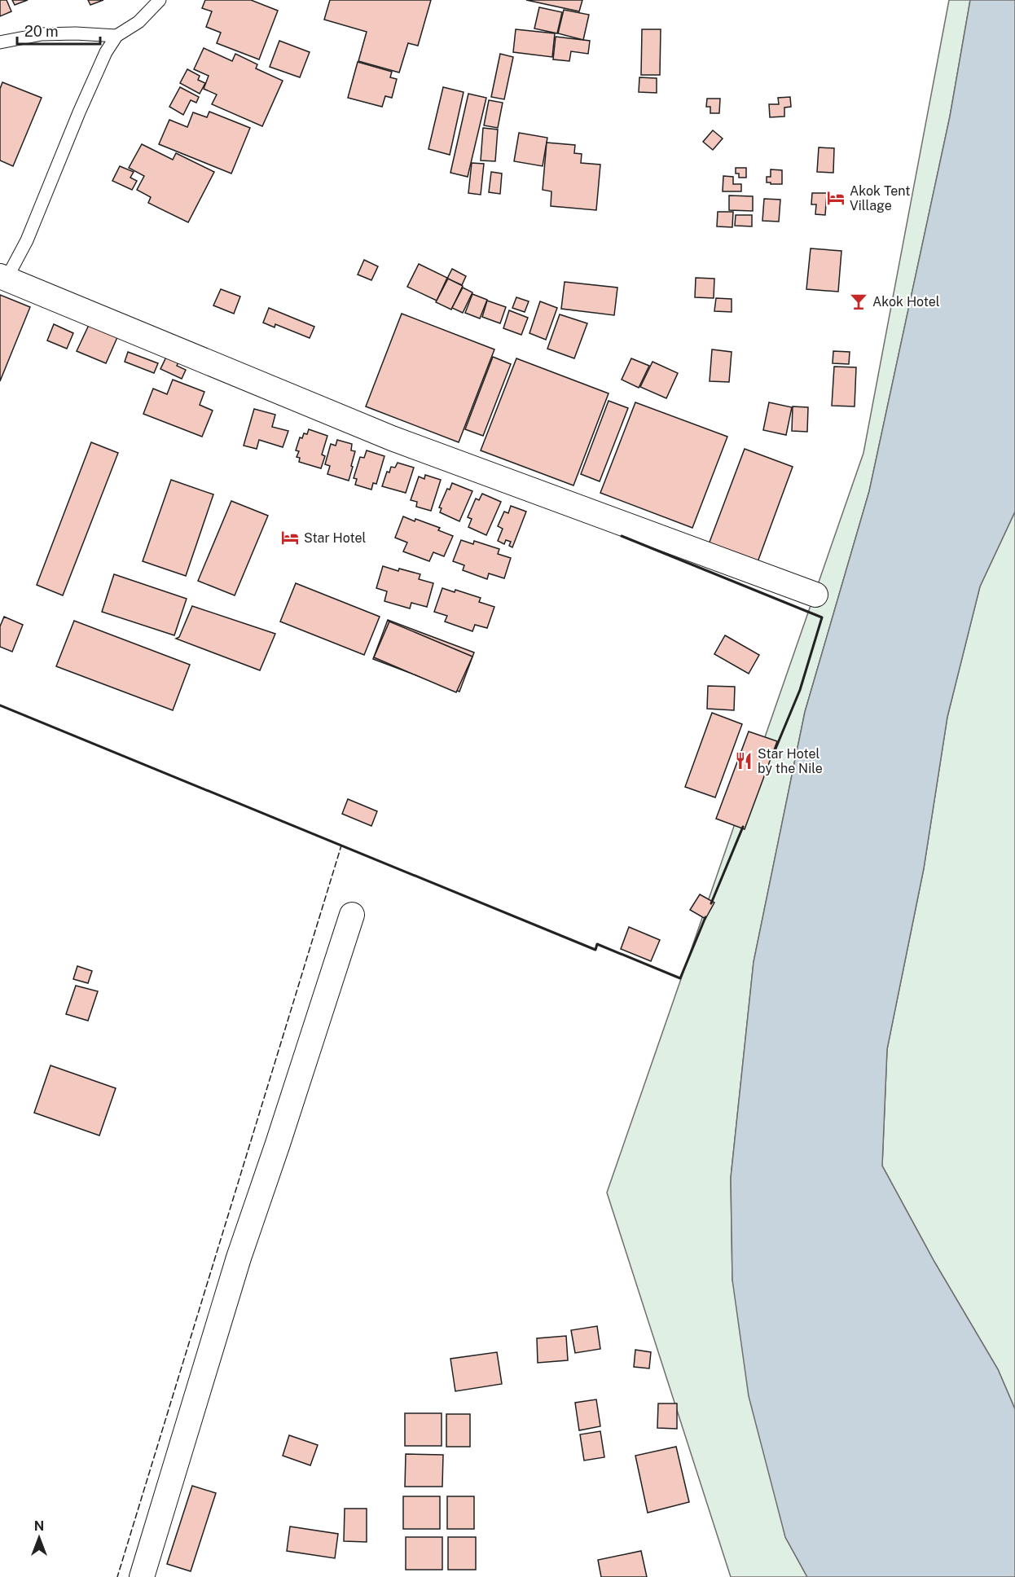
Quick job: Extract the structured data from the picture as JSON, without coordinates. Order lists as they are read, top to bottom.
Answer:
{
  "places": {
    "hotel": ["Akok Tent Village", "Star Hotel"],
    "bar": ["Akok Hotel"],
    "restaurant": ["Star Hotel by the Nile"]
  },
  "scale_bar": "20 m",
  "north": "top"
}
